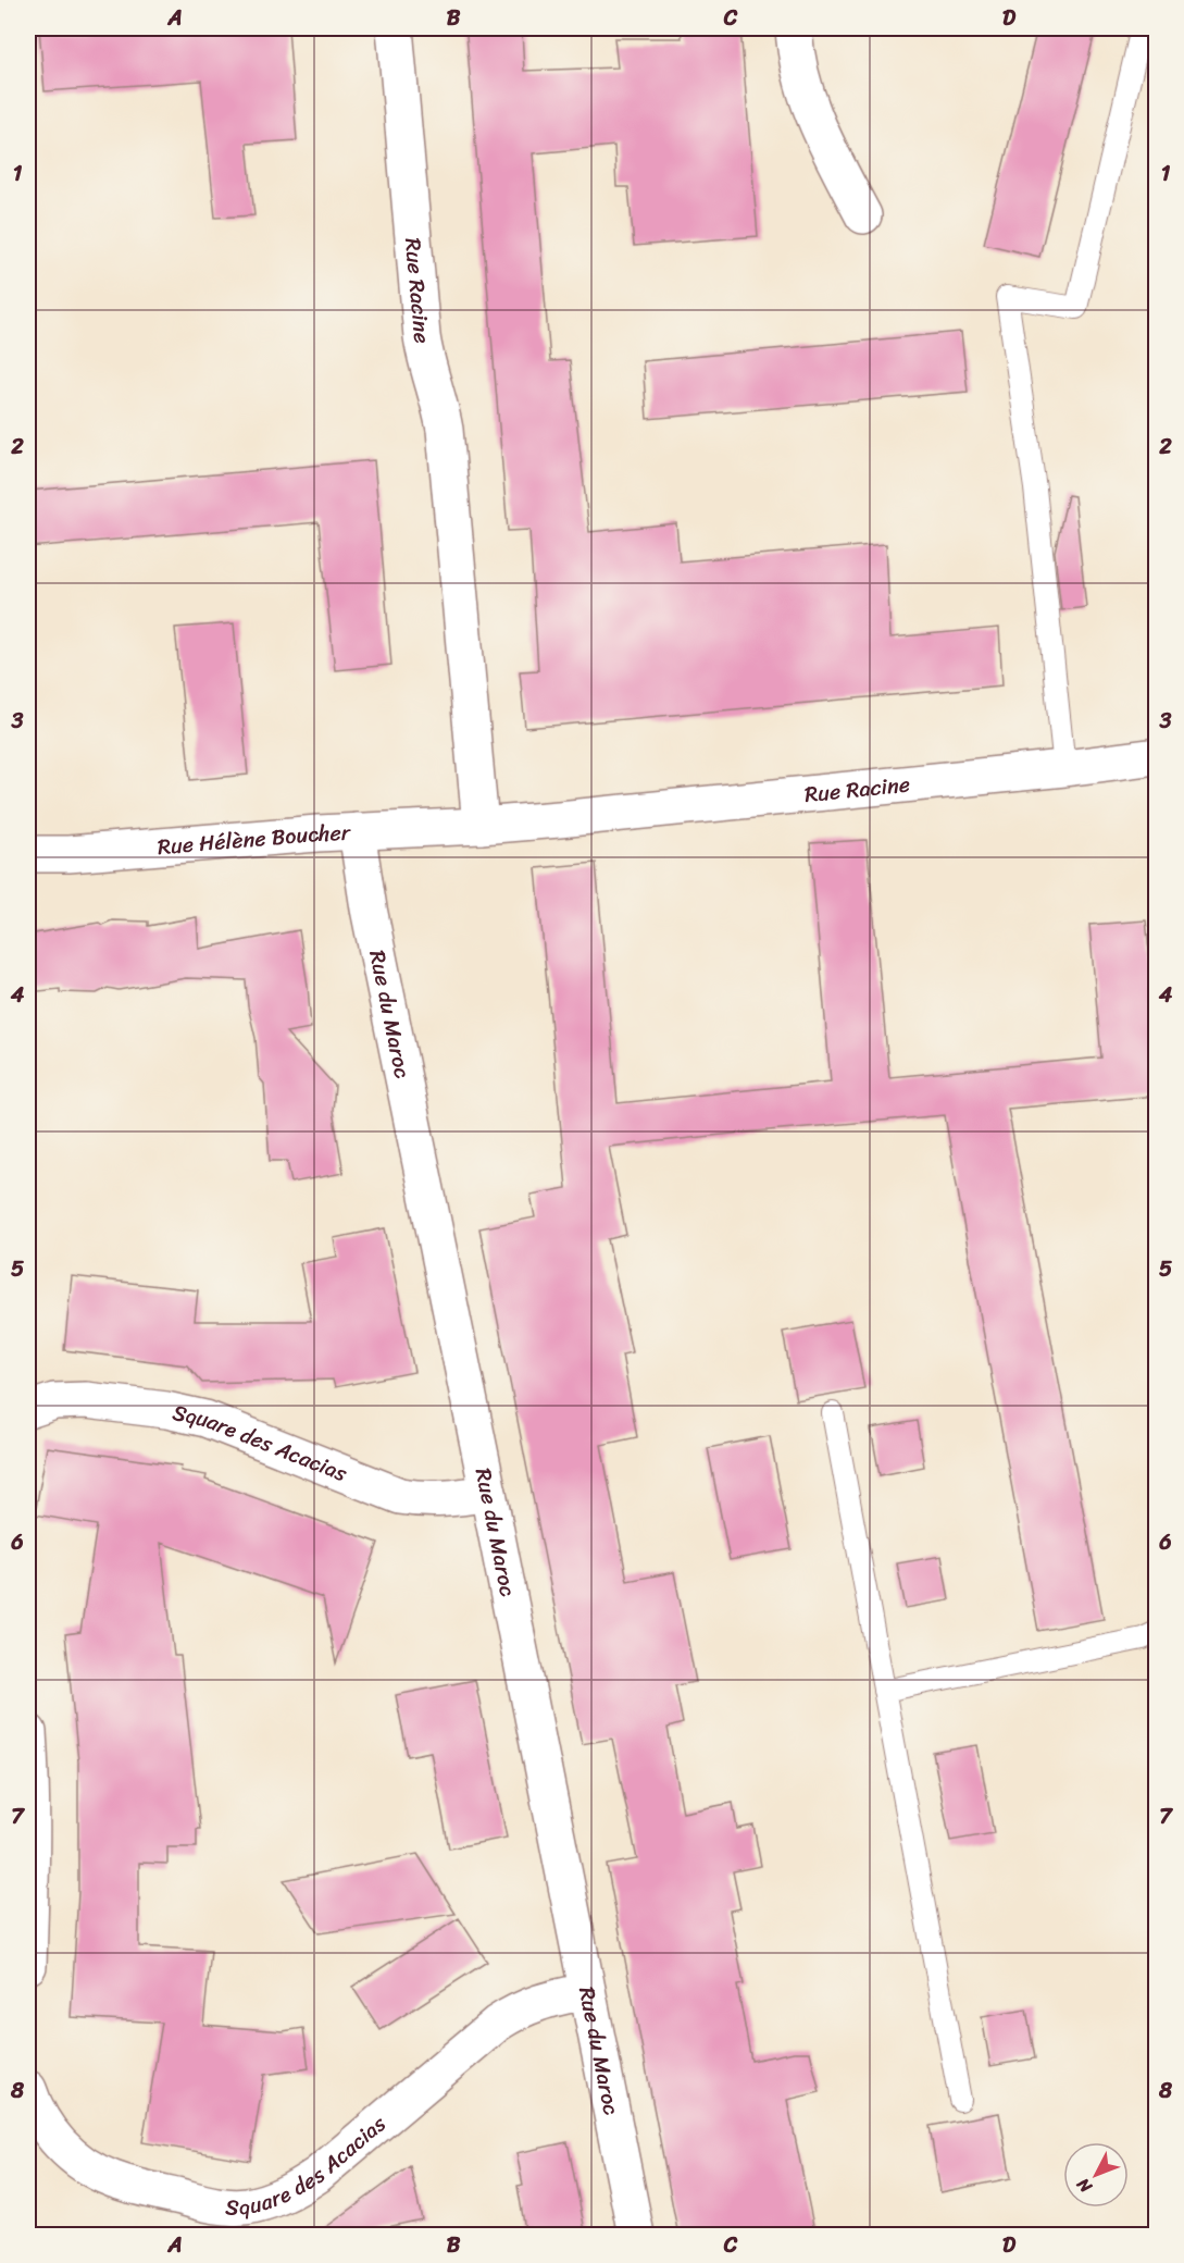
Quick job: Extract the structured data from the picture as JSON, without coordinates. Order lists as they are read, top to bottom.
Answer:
{
  "streets": {
    "street": [
      "Rue Racine",
      "Rue Hélène Boucher",
      "Rue du Maroc",
      "Square des Acacias"
    ]
  },
  "crossings": [
    ["Rue Racine", "Rue Hélène Boucher"],
    ["Rue Hélène Boucher", "Rue du Maroc"],
    ["Rue du Maroc", "Square des Acacias"]
  ],
  "north": "bottom left",
  "grid": {
    "columns": [
      "A",
      "B",
      "C",
      "D"
    ],
    "rows": [
      "1",
      "2",
      "3",
      "4",
      "5",
      "6",
      "7",
      "8"
    ]
  }
}
